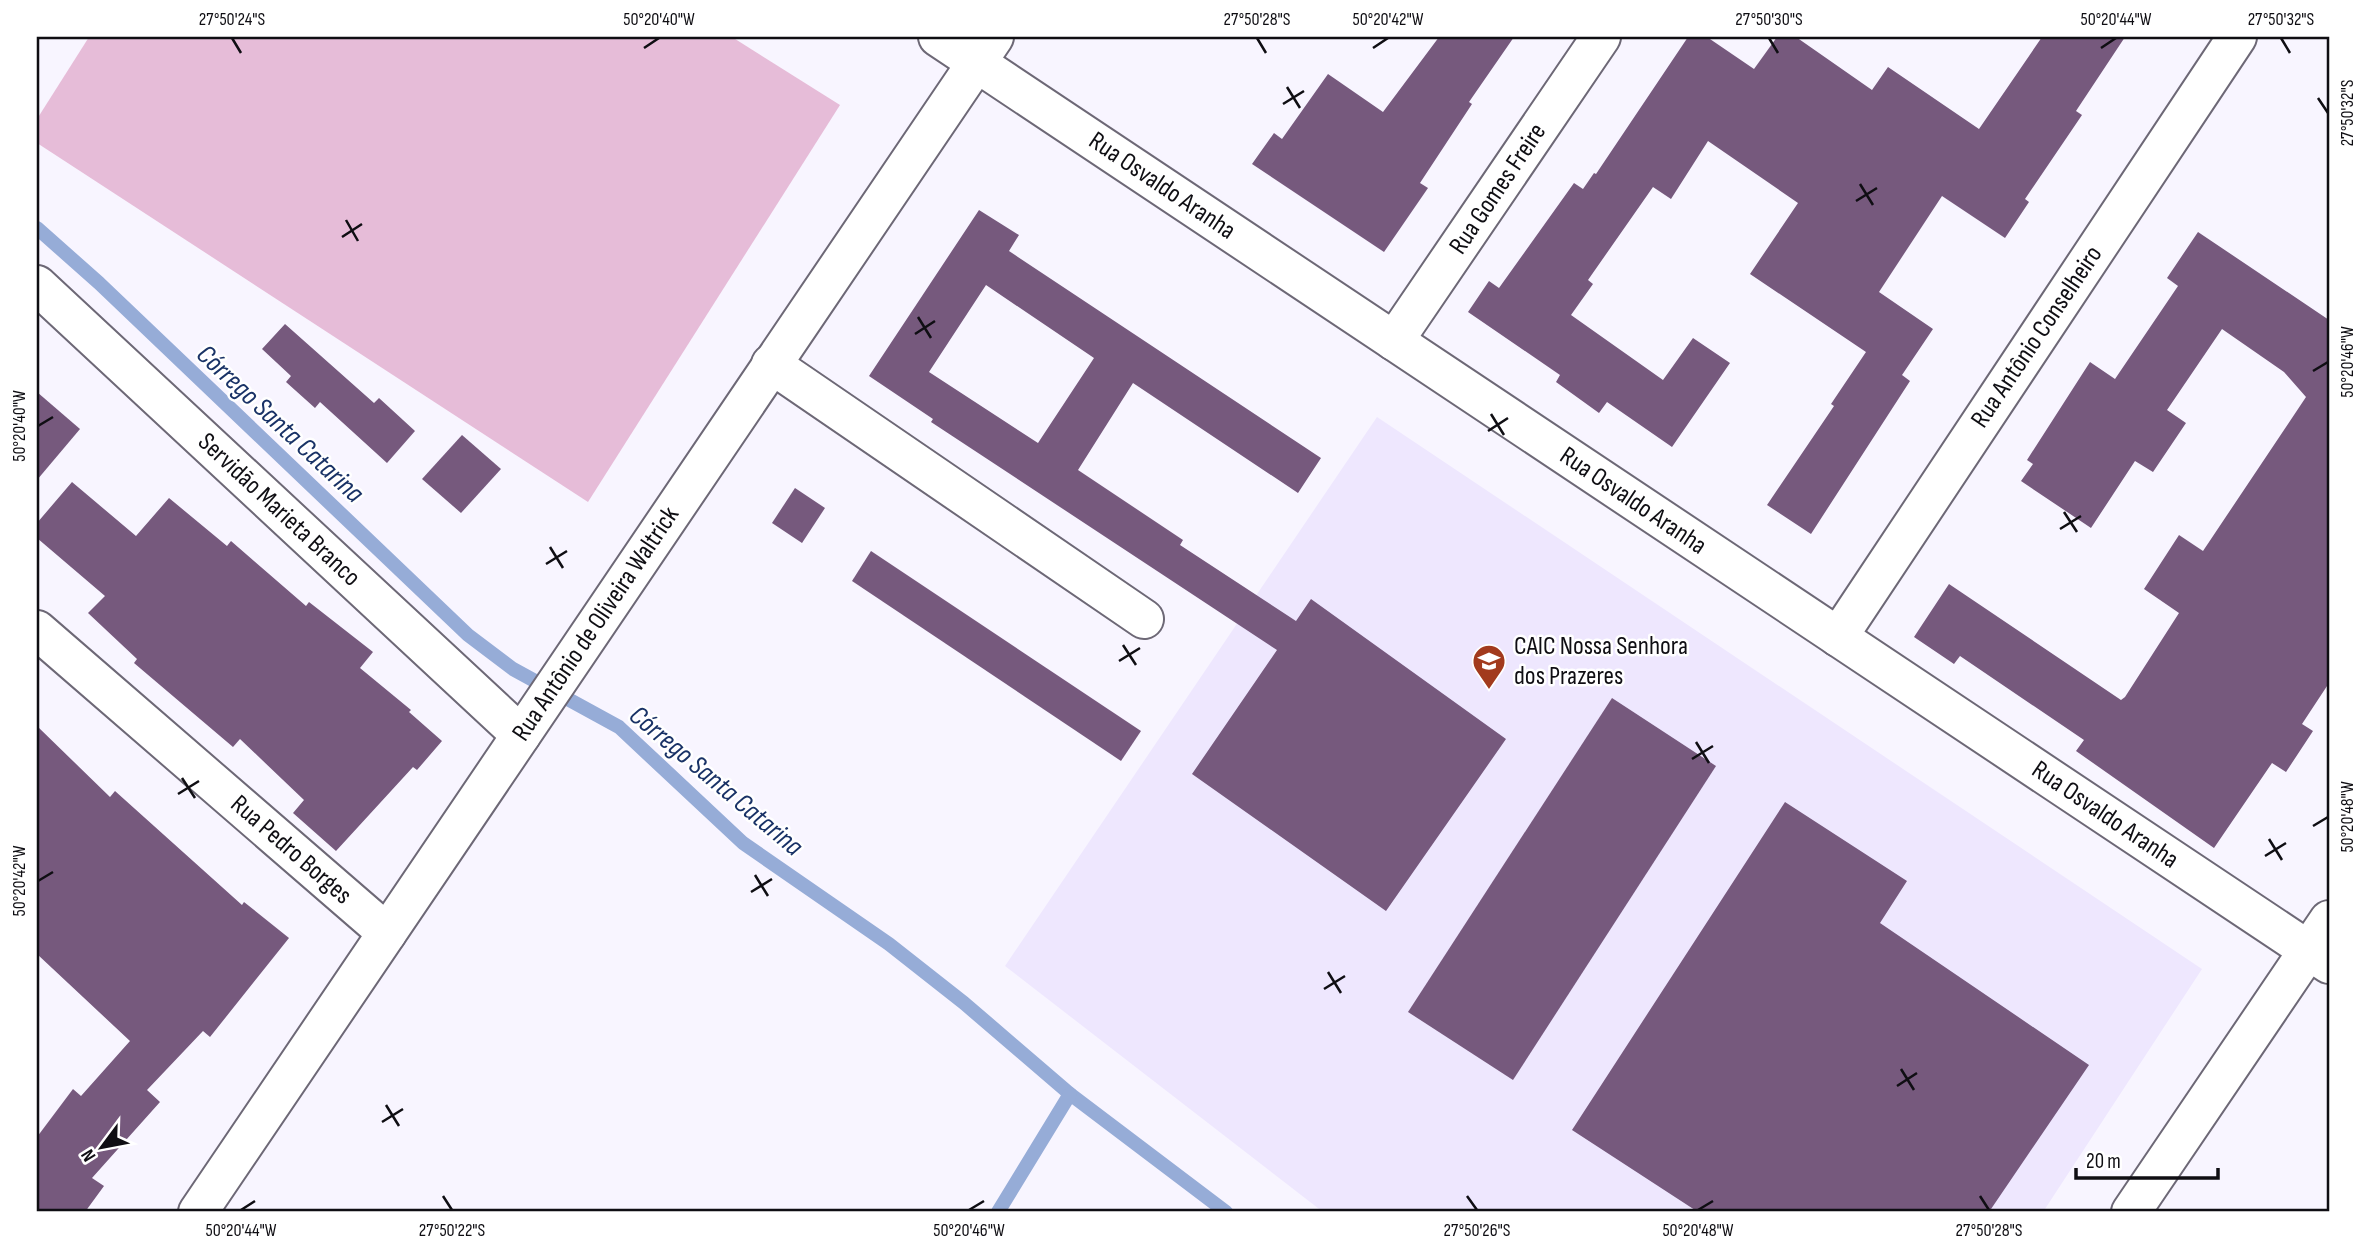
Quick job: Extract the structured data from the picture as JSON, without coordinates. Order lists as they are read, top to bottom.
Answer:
{
  "streets": {
    "street": [
      "Rua Osvaldo Aranha",
      "Rua Gomes Freire",
      "Rua Antônio Conselheiro",
      "Servidão Marieta Branco",
      "Rua Antônio de Oliveira Waltrick",
      "Rua Pedro Borges"
    ]
  },
  "crossings": [
    ["Rua Osvaldo Aranha", "Rua Gomes Freire"],
    ["Rua Osvaldo Aranha", "Rua Antônio Conselheiro"],
    ["Rua Osvaldo Aranha", "Rua Antônio de Oliveira Waltrick"],
    ["Servidão Marieta Branco", "Rua Antônio de Oliveira Waltrick"],
    ["Rua Antônio de Oliveira Waltrick", "Rua Pedro Borges"]
  ],
  "water": ["Córrego Santa Catarina"],
  "places": {
    "school or university": ["CAIC Nossa Senhora dos Prazeres"]
  },
  "scale_bar": "20 m",
  "north": "bottom left",
  "coordinates": [
    "27°50'24\"S",
    "50°20'40\"W",
    "27°50'28\"S",
    "50°20'42\"W",
    "27°50'30\"S",
    "50°20'44\"W",
    "27°50'32\"S",
    "50°20'46\"W",
    "50°20'48\"W",
    "27°50'22\"S",
    "27°50'26\"S"
  ]
}
